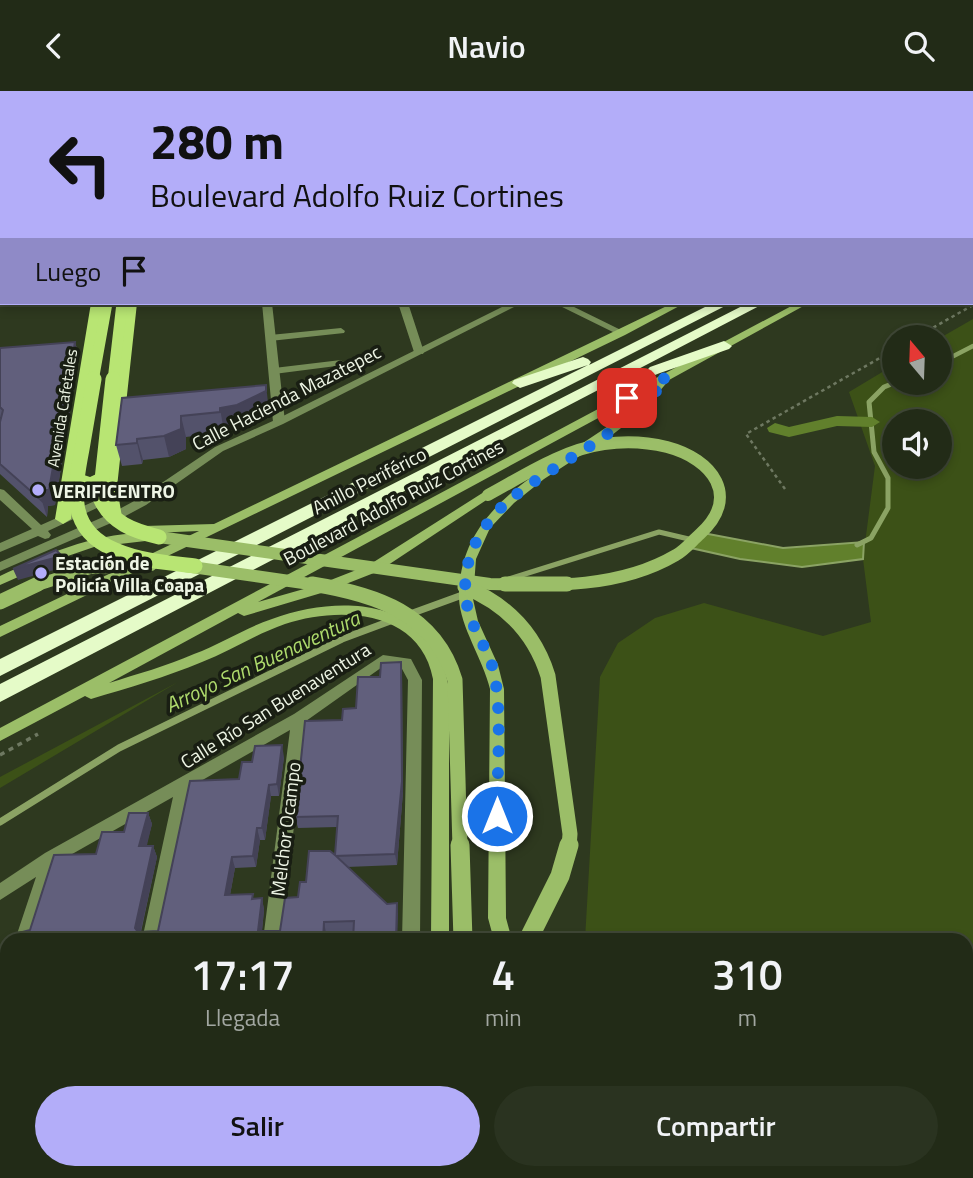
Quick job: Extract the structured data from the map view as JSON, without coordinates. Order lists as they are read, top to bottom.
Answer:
{
  "streets": {
    "highway": ["Anillo Periférico"],
    "main road": ["Avenida Cafetales", "Boulevard Adolfo Ruiz Cortines"],
    "street": ["Calle Hacienda Mazatepec", "Calle Río San Buenaventura", "Melchor Ocampo"]
  },
  "crossings": [
    ["Calle Río San Buenaventura", "Melchor Ocampo"]
  ],
  "water": ["Arroyo San Buenaventura"],
  "places": ["VERIFICENTRO", "Estación de Policía Villa Coapa"],
  "north": "top",
  "page": {
    "header": "Navio",
    "turn": ["280 m", "Boulevard Adolfo Ruiz Cortines"],
    "then": "Luego",
    "eta": [
      "17:17",
      "Llegada",
      "4",
      "min",
      "310",
      "m"
    ],
    "buttons": ["Salir", "Compartir"]
  }
}
